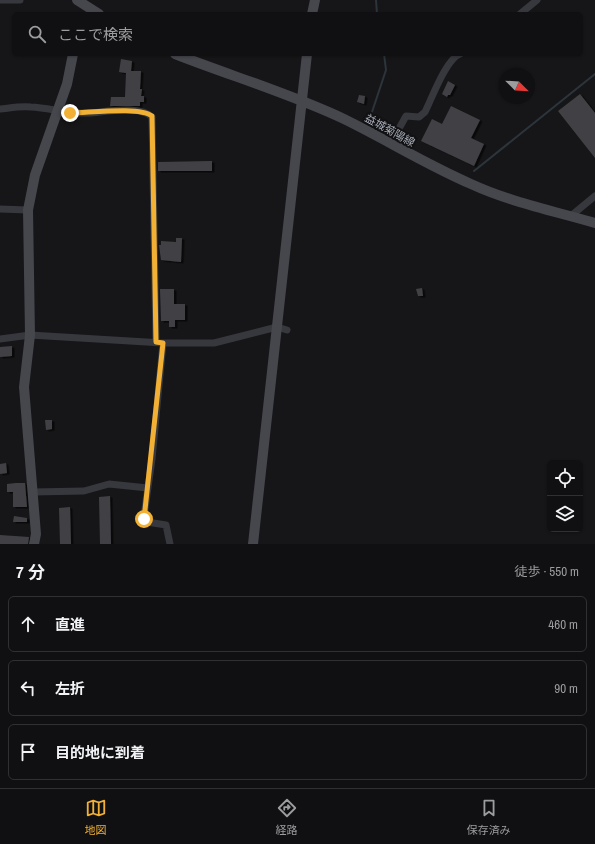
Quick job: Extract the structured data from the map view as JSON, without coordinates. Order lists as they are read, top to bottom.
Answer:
{
  "streets": {
    "street": ["益城菊陽線"]
  },
  "north": "bottom right",
  "page": {
    "search": "ここで検索",
    "heading": ["7 分", "徒歩 · 550 m"],
    "list": [
      ["直進", "460 m"],
      ["左折", "90 m"],
      "目的地に到着"
    ],
    "nav": ["地図", "経路", "保存済み"]
  }
}
